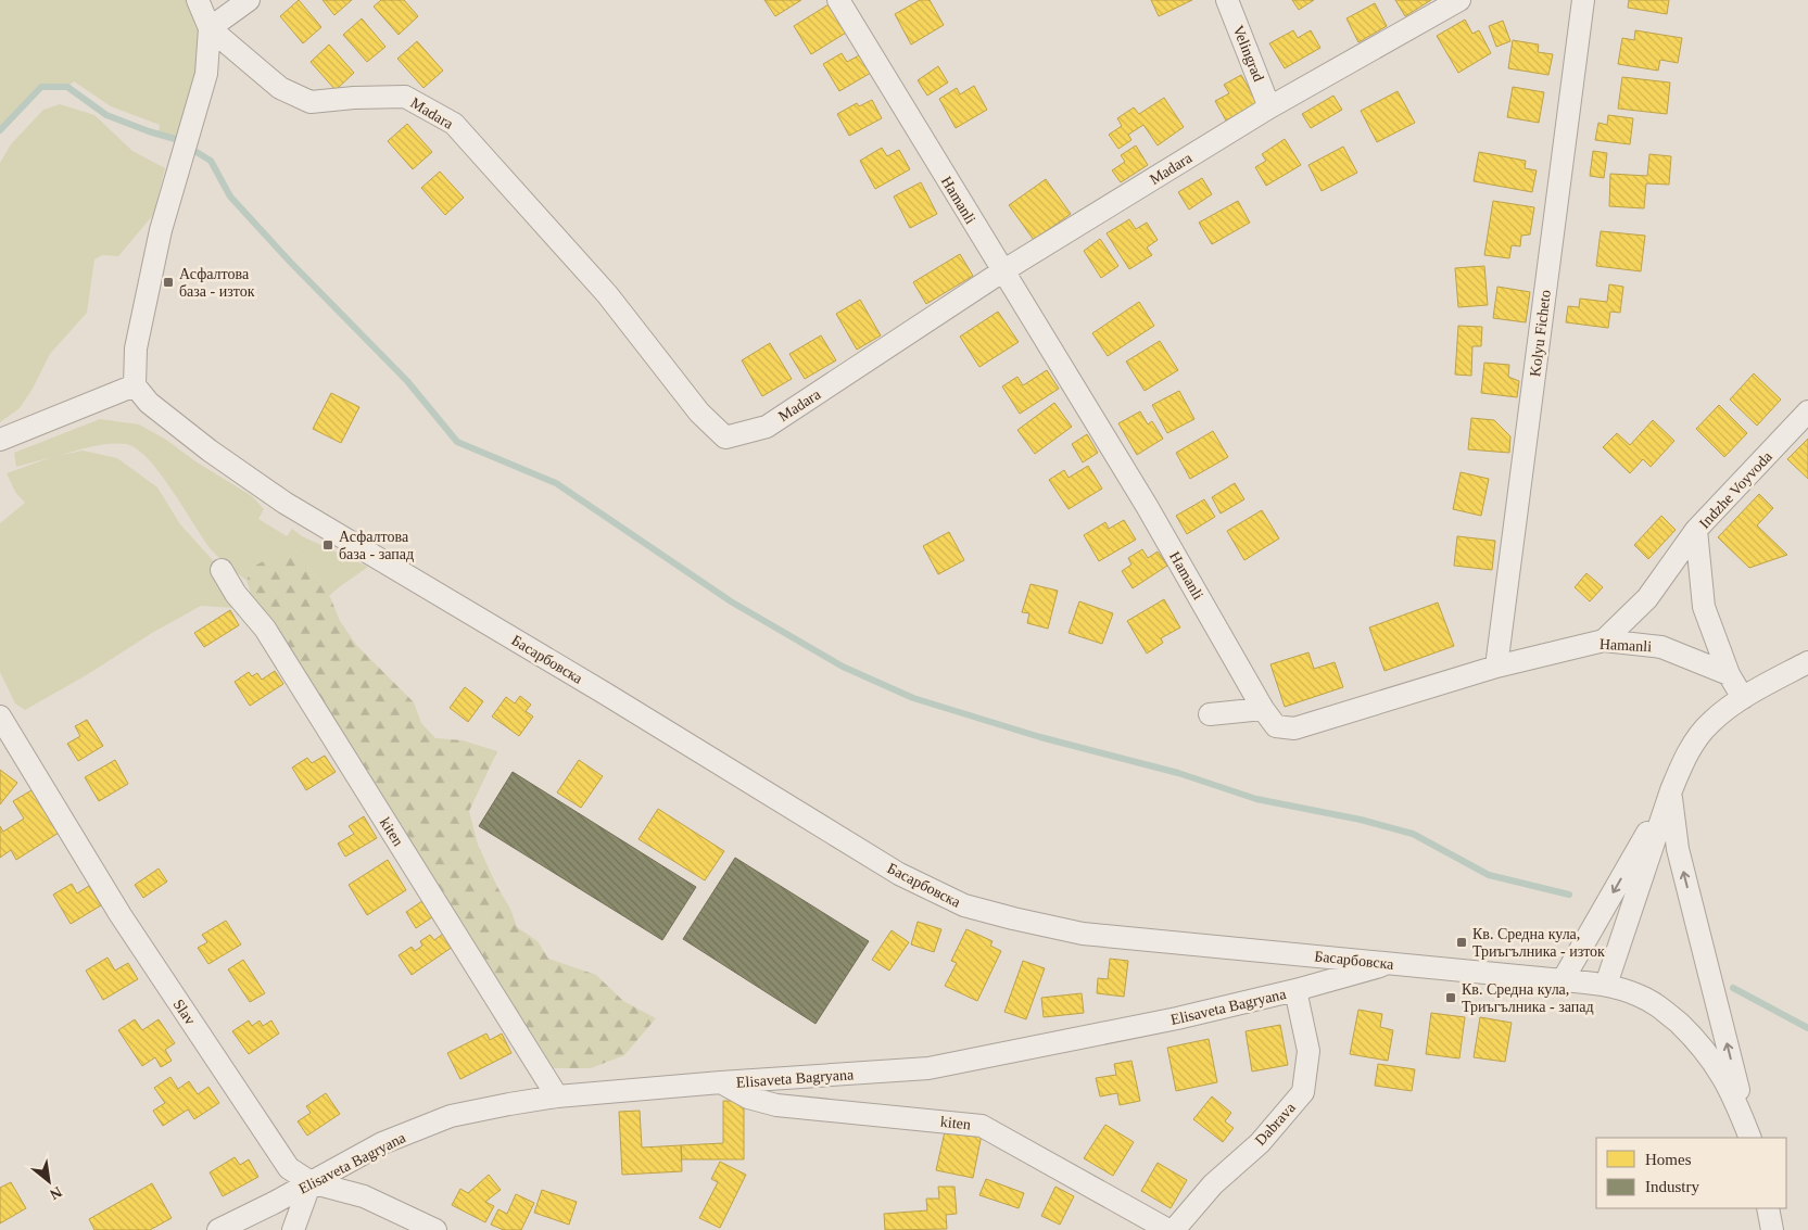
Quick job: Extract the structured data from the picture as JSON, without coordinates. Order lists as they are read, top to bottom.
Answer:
{
  "streets": {
    "street": [
      "Velingrad",
      "Madara",
      "Hamanli",
      "Kolyu Ficheto",
      "Indzhe Voyvoda",
      "Басарбовска",
      "kiten",
      "Elisaveta Bagryana",
      "Slav",
      "Dabrava"
    ]
  },
  "crossings": [
    ["Velingrad", "Madara"],
    ["Madara", "Hamanli"],
    ["Hamanli", "Kolyu Ficheto"],
    ["Hamanli", "Indzhe Voyvoda"],
    ["Басарбовска", "Elisaveta Bagryana"],
    ["kiten", "Elisaveta Bagryana"],
    ["Elisaveta Bagryana", "Slav"],
    ["Elisaveta Bagryana", "Dabrava"]
  ],
  "places": {
    "transit": [
      "Асфалтова база - изток",
      "Асфалтова база - запад",
      "Кв. Средна кула, Триъгълника - изток",
      "Кв. Средна кула, Триъгълника - запад"
    ]
  },
  "legend": ["Homes", "Industry"],
  "north": "bottom right"
}
